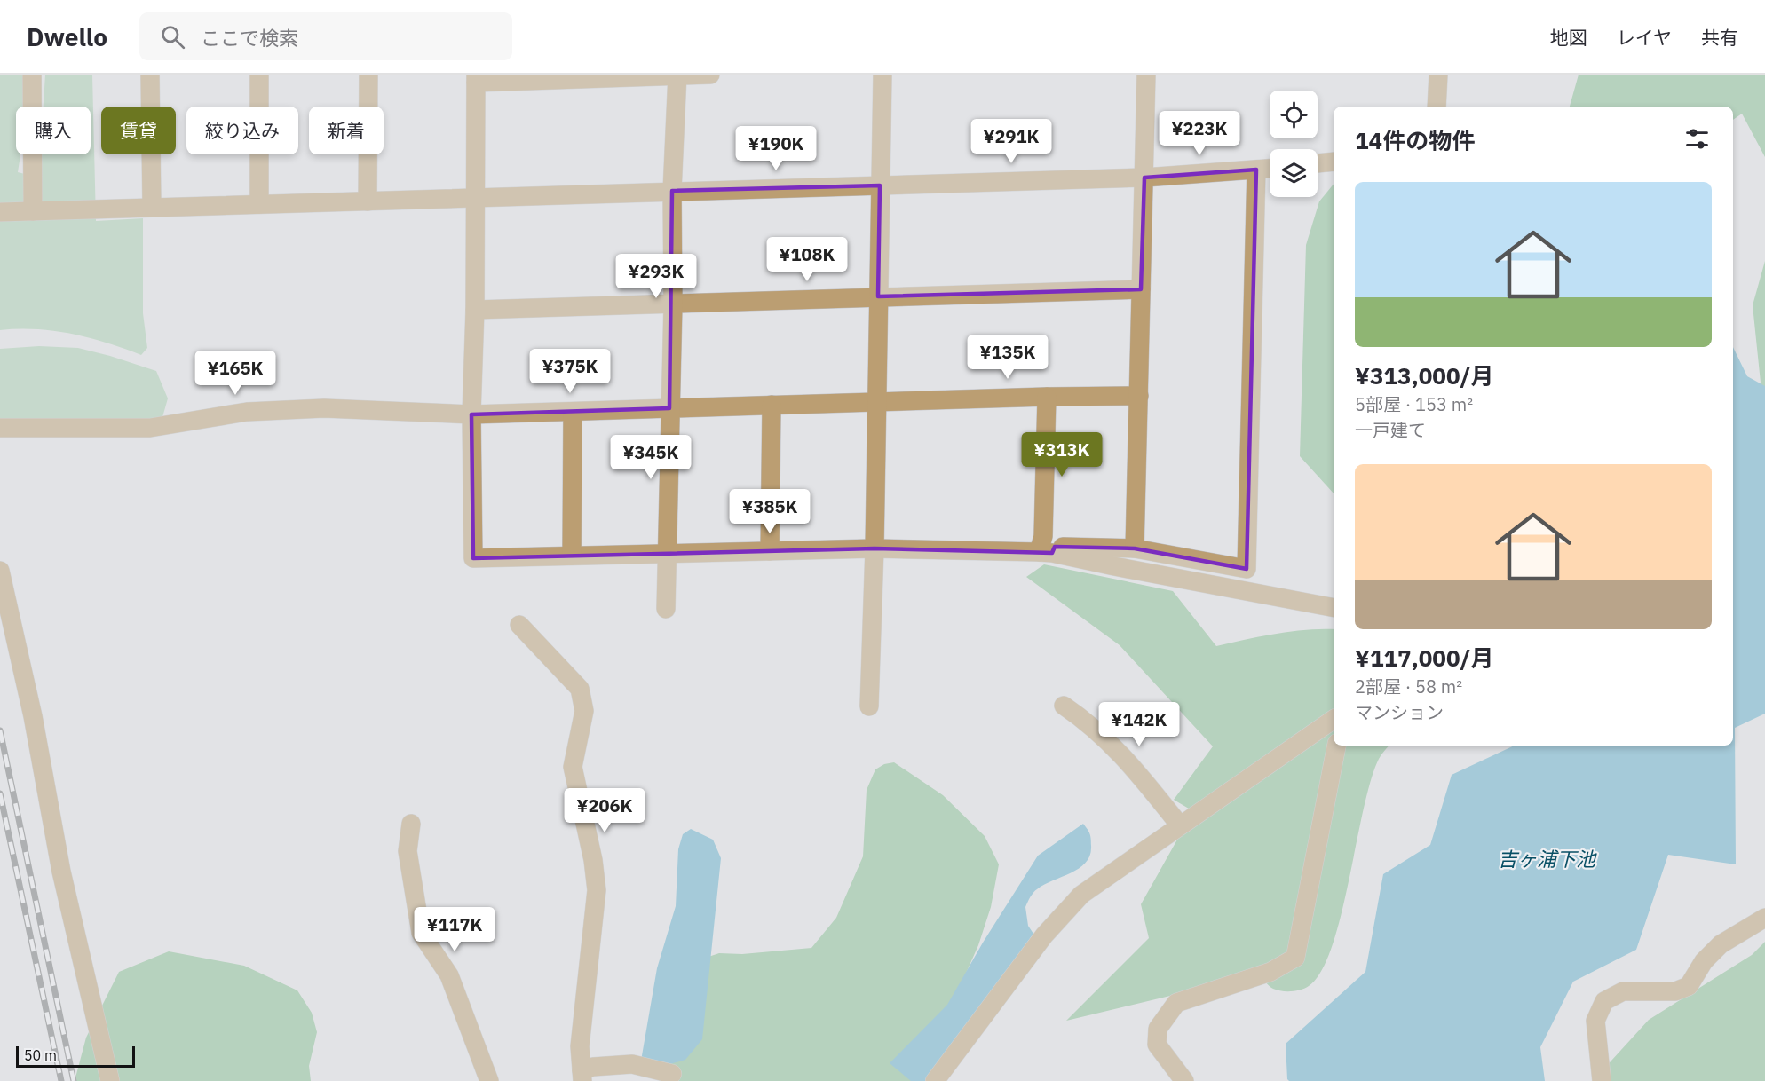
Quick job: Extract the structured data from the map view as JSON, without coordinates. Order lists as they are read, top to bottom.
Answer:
{
  "water": ["吉ヶ浦下池"],
  "scale_bar": "50 m",
  "page": {
    "header": "Dwello",
    "search": "ここで検索",
    "nav": ["地図", "レイヤ", "共有"],
    "chip": [
      "購入",
      "賃貸",
      "絞り込み",
      "新着"
    ],
    "heading": "14件の物件",
    "price": [
      "¥223K",
      "¥291K",
      "¥190K",
      "¥108K",
      "¥293K",
      "¥135K",
      "¥375K",
      "¥165K",
      "¥313K",
      "¥345K",
      "¥385K",
      "¥142K",
      "¥206K",
      "¥117K"
    ],
    "list": [
      {
        "name": "¥313,000/月",
        "note": "5部屋 · 153 m² · 一戸建て"
      },
      {
        "name": "¥117,000/月",
        "note": "2部屋 · 58 m² · マンション"
      }
    ],
    "scale": "50 m"
  }
}
